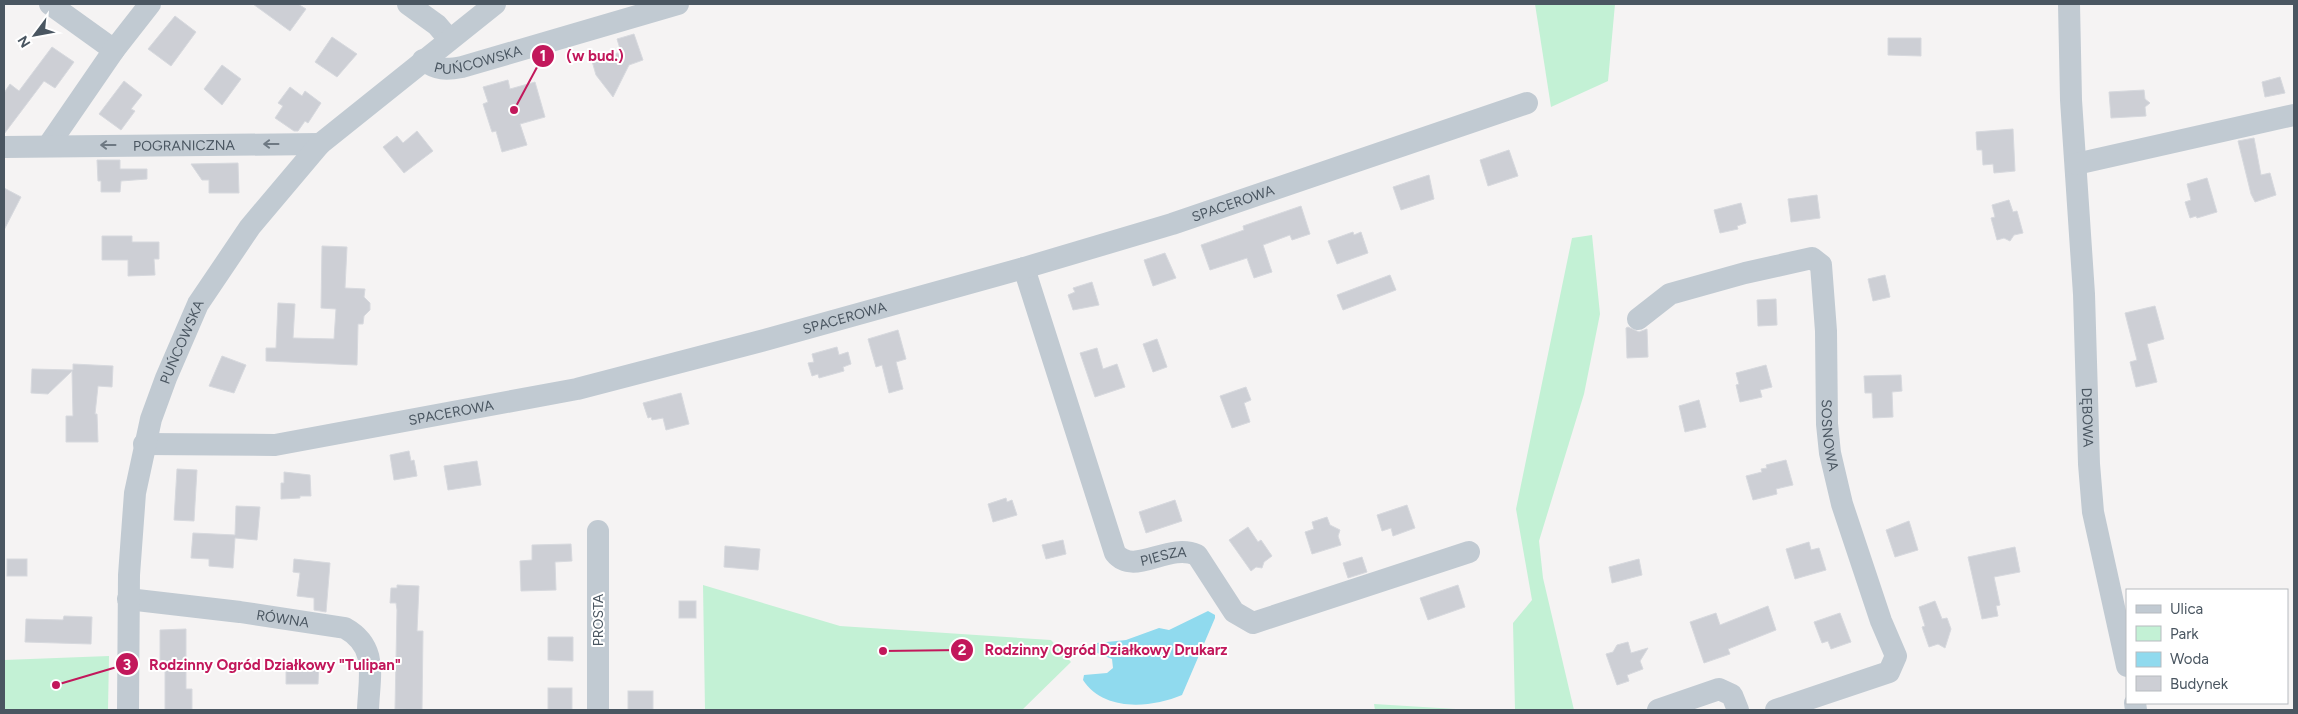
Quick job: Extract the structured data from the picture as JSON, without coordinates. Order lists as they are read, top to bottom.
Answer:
{
  "streets": {
    "street": [
      "PUŃCOWSKA",
      "POGRANICZNA",
      "SPACEROWA",
      "DĘBOWA",
      "SOSNOWA",
      "PIESZA",
      "RÓWNA",
      "PROSTA"
    ]
  },
  "crossings": [
    ["PUŃCOWSKA", "POGRANICZNA"],
    ["PUŃCOWSKA", "SPACEROWA"],
    ["PUŃCOWSKA", "RÓWNA"],
    ["SPACEROWA", "PIESZA"]
  ],
  "one_way": ["POGRANICZNA"],
  "places": ["(w bud.)", "Rodzinny Ogród Działkowy Drukarz", "Rodzinny Ogród Działkowy \"Tulipan\""],
  "legend": [
    "Ulica",
    "Park",
    "Woda",
    "Budynek"
  ],
  "north": "bottom left"
}
